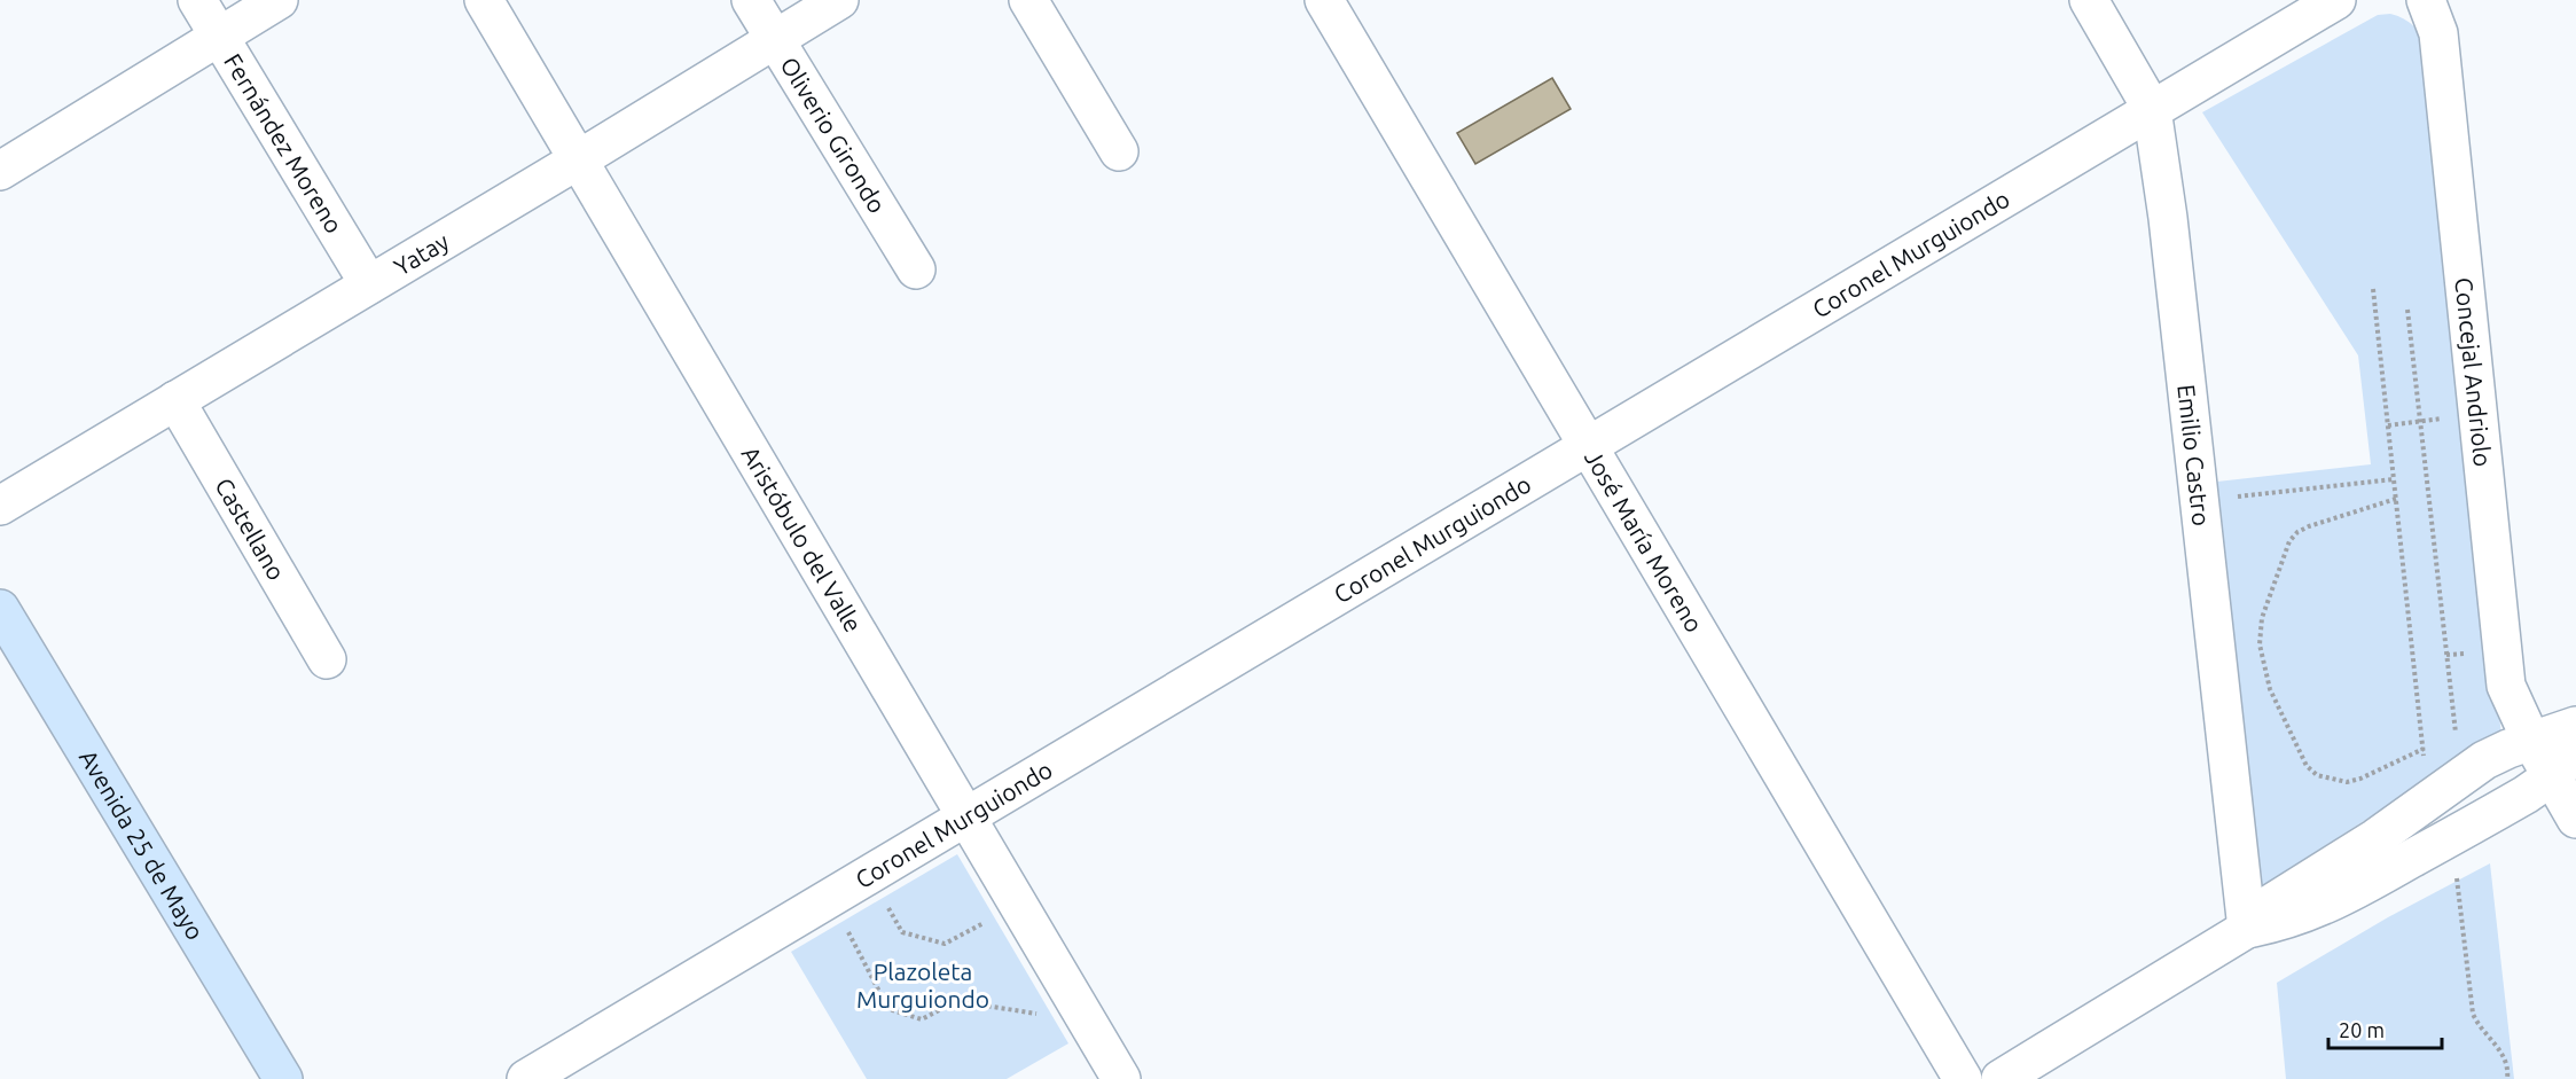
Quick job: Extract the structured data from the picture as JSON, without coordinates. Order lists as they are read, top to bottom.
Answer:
{
  "streets": {
    "main road": ["Avenida 25 de Mayo"],
    "street": [
      "Oliverio Girondo",
      "Fernández Moreno",
      "Coronel Murguiondo",
      "Yatay",
      "Concejal Andriolo",
      "Emilio Castro",
      "Castellano",
      "Aristóbulo del Valle",
      "José María Moreno"
    ]
  },
  "crossings": [
    ["Oliverio Girondo", "Yatay"],
    ["Fernández Moreno", "Yatay"],
    ["Coronel Murguiondo", "Emilio Castro"],
    ["Coronel Murguiondo", "Aristóbulo del Valle"],
    ["Coronel Murguiondo", "José María Moreno"],
    ["Yatay", "Castellano"],
    ["Yatay", "Aristóbulo del Valle"]
  ],
  "parks": ["Plazoleta Murguiondo"],
  "scale_bar": "20 m"
}
